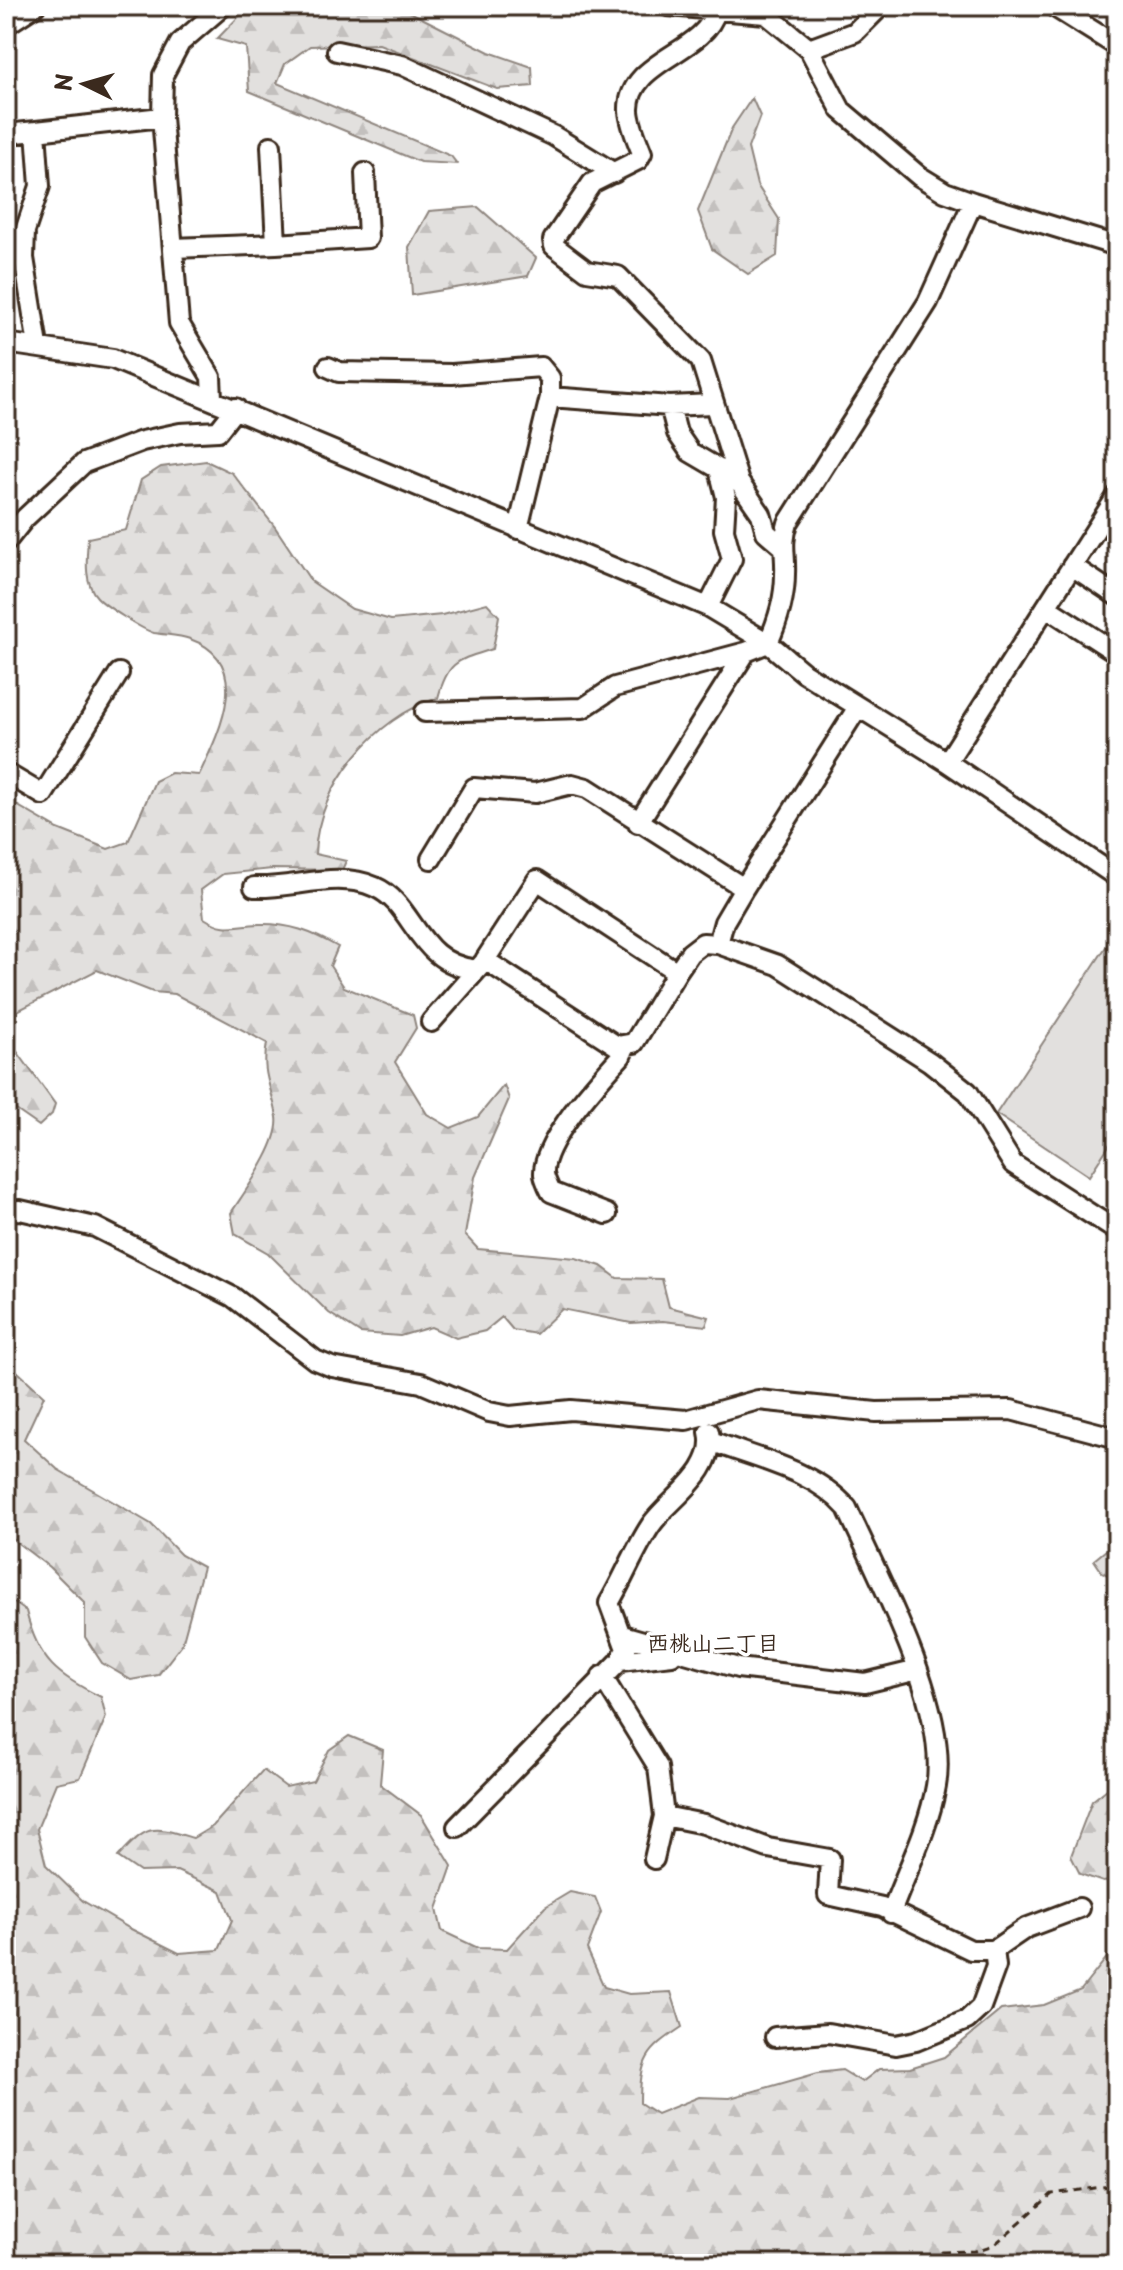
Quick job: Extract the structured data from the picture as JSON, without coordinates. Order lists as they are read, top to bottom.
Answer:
{
  "districts": ["西桃山二丁目"],
  "north": "left"
}
